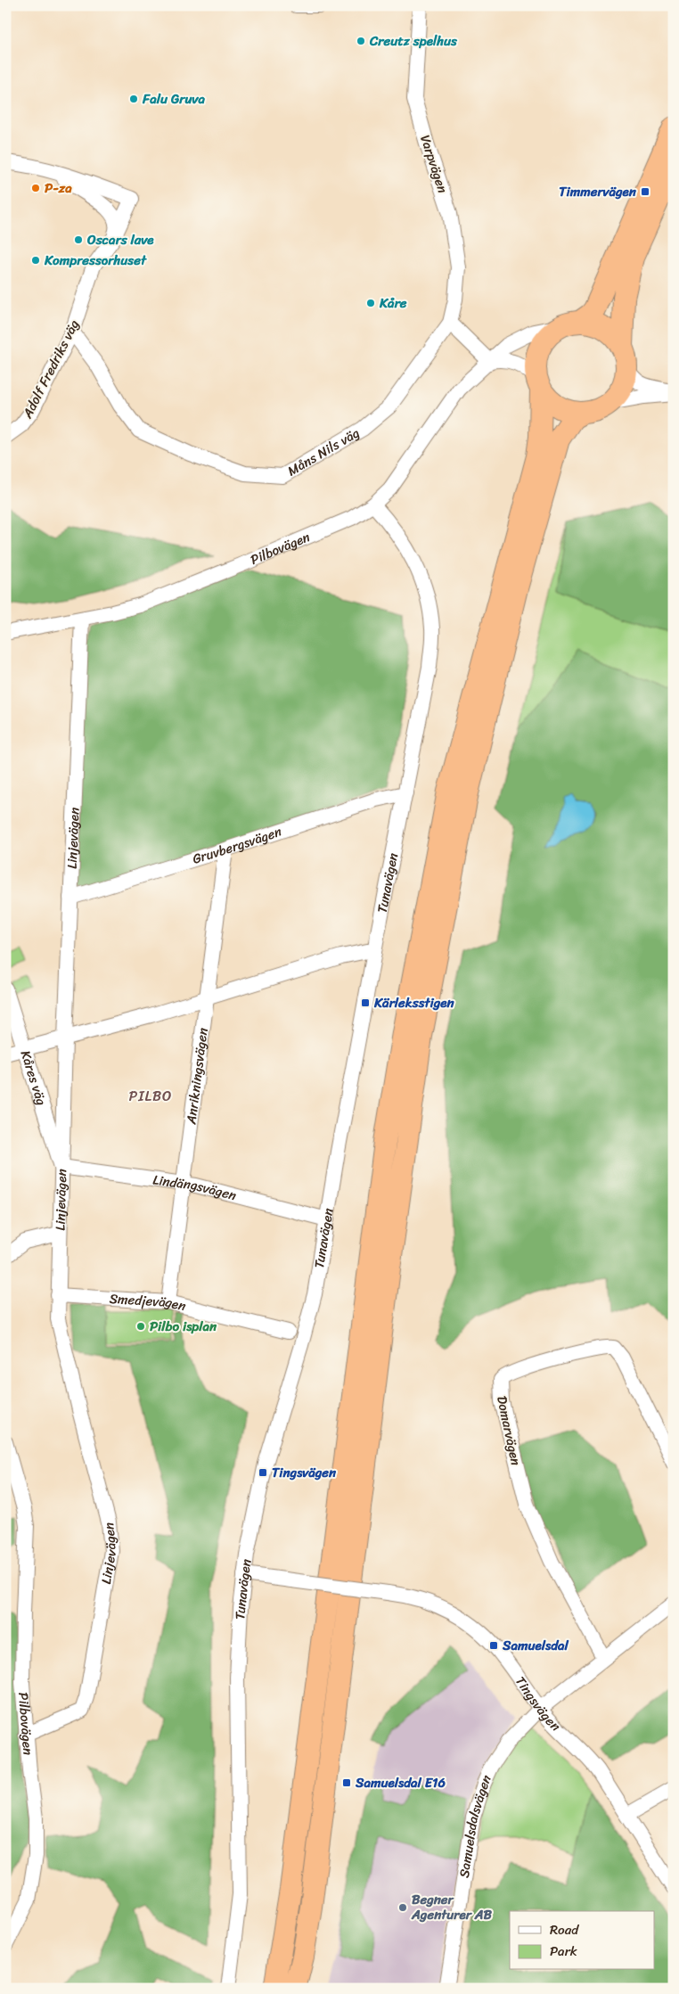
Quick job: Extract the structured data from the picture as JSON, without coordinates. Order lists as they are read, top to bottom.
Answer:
{
  "streets": {
    "street": [
      "Varpvägen",
      "Adolf Fredriks väg",
      "Måns Nils väg",
      "Pilbovägen",
      "Linjevägen",
      "Gruvbergsvägen",
      "Tunavägen",
      "Anrikningsvägen",
      "Kåres väg",
      "Lindängsvägen",
      "Smedjevägen",
      "Domarvägen",
      "Tingsvägen",
      "Samuelsdalsvägen"
    ]
  },
  "crossings": [
    ["Varpvägen", "Måns Nils väg"],
    ["Adolf Fredriks väg", "Måns Nils väg"],
    ["Pilbovägen", "Linjevägen"],
    ["Pilbovägen", "Tunavägen"],
    ["Linjevägen", "Gruvbergsvägen"],
    ["Linjevägen", "Kåres väg"],
    ["Linjevägen", "Lindängsvägen"],
    ["Linjevägen", "Smedjevägen"],
    ["Gruvbergsvägen", "Tunavägen"],
    ["Gruvbergsvägen", "Anrikningsvägen"],
    ["Tunavägen", "Lindängsvägen"],
    ["Tunavägen", "Tingsvägen"],
    ["Anrikningsvägen", "Lindängsvägen"],
    ["Anrikningsvägen", "Smedjevägen"],
    ["Kåres väg", "Lindängsvägen"],
    ["Tingsvägen", "Samuelsdalsvägen"]
  ],
  "districts": ["PILBO"],
  "places": {
    "other": [
      "Creutz spelhus",
      "Falu Gruva",
      "P-za",
      "Oscars lave",
      "Kompressorhuset",
      "Kåre",
      "Pilbo isplan",
      "Begner Agenturer AB"
    ],
    "transit": [
      "Timmervägen",
      "Kärleksstigen",
      "Tingsvägen",
      "Samuelsdal",
      "Samuelsdal E16"
    ]
  },
  "legend": ["Road", "Park"]
}
